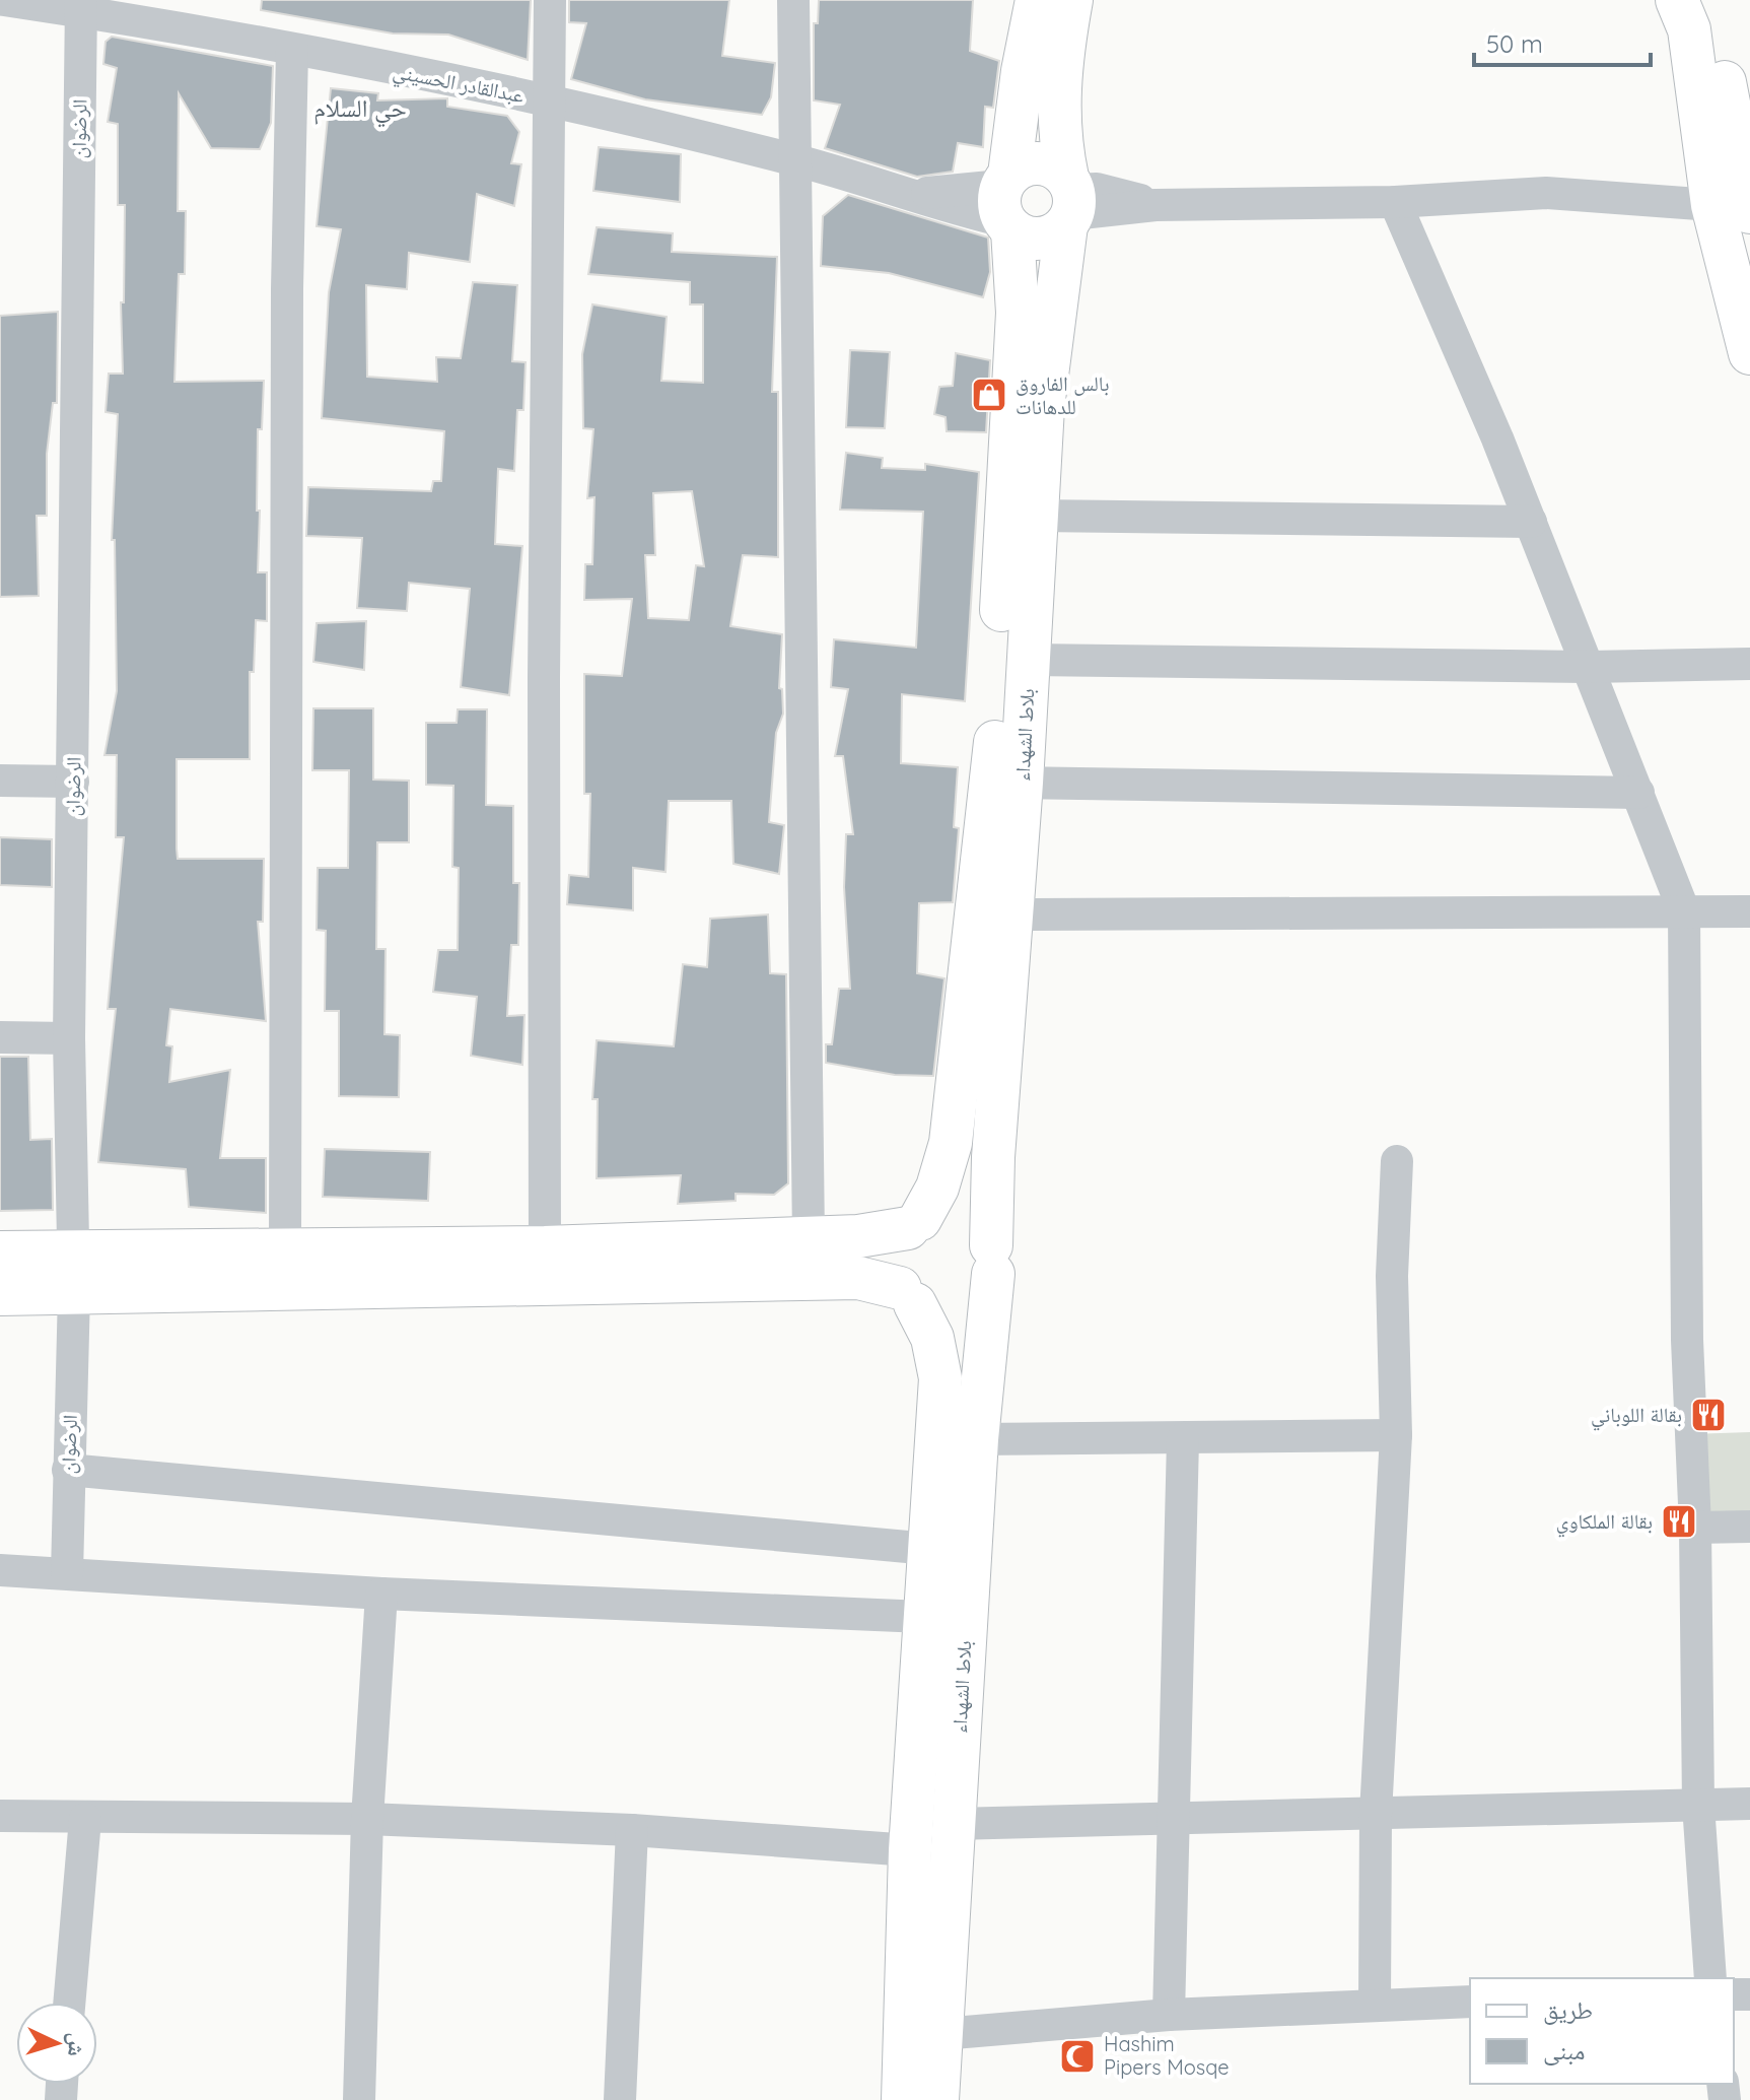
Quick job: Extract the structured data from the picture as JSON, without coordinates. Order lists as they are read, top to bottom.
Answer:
{
  "streets": {
    "main road": ["بلاط الشهداء"],
    "street": ["عبدالقادر الحسيني", "الرضوان"]
  },
  "crossings": [
    ["عبدالقادر الحسيني", "الرضوان"],
    ["عبدالقادر الحسيني", "بلاط الشهداء"]
  ],
  "districts": ["حي السلام"],
  "places": {
    "shop": ["بالس الفاروق للدهانات"],
    "restaurant": ["بقالة اللوباني", "بقالة الملكاوي"],
    "mosque": ["Hashim Pipers Mosqe"]
  },
  "legend": ["طريق", "مبنى"],
  "scale_bar": "50 m",
  "north": "right"
}
